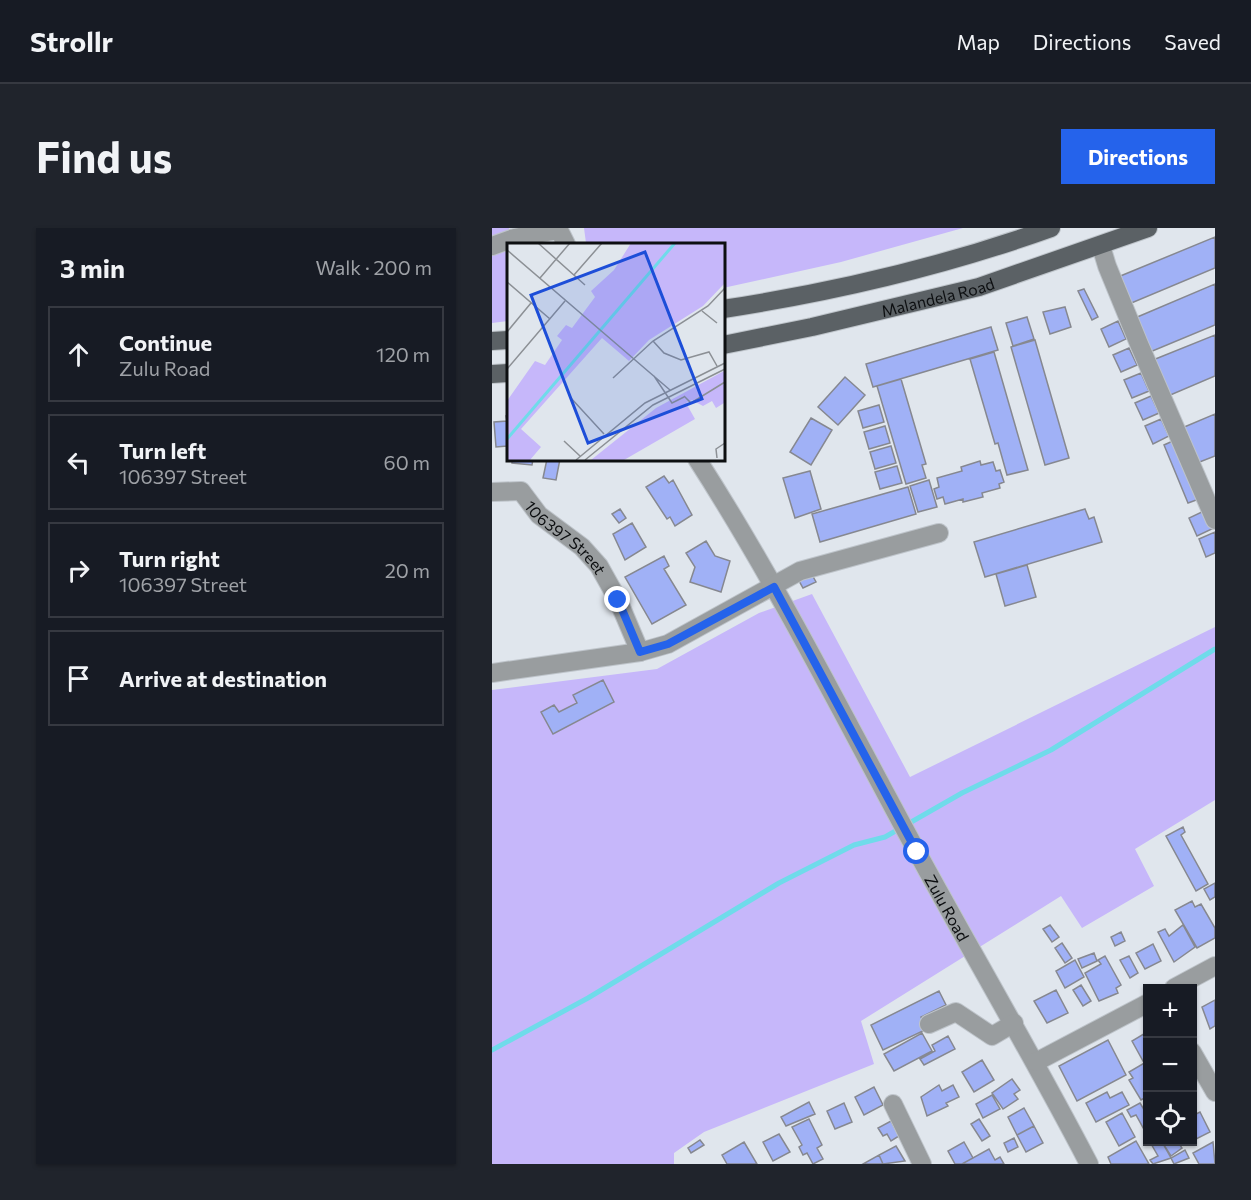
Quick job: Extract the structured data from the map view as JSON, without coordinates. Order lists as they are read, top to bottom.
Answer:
{
  "streets": {
    "main road": ["Malandela Road"],
    "street": ["106397 Street", "Zulu Road"]
  },
  "page": {
    "header": "Strollr",
    "nav": ["Map", "Directions", "Saved"],
    "buttons": "Directions",
    "title": "Find us",
    "heading": ["3 min", "Walk · 200 m"],
    "list": [
      ["Continue", "Zulu Road", "120 m"],
      ["Turn left", "106397 Street", "60 m"],
      ["Turn right", "106397 Street", "20 m"],
      "Arrive at destination"
    ],
    "map_buttons": ["+", "−"]
  }
}
